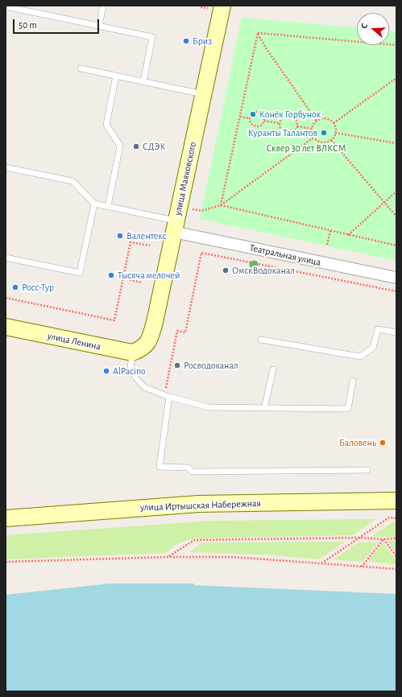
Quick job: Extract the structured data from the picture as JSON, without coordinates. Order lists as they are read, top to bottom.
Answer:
{
  "streets": {
    "main road": ["улица Маяковского", "улица Ленина", "улица Иртышская Набережная"],
    "street": ["Театральная улица"]
  },
  "crossings": [
    ["улица Маяковского", "Театральная улица"],
    ["улица Маяковского", "улица Ленина"]
  ],
  "parks": ["Сквер 30 лет ВЛКСМ"],
  "places": [
    "Бриз",
    "Конёк Горбунок",
    "Куранты Талантов",
    "СДЭК",
    "Валентекс",
    "ОмскВодоканал",
    "Тысяча мелочей",
    "Росс-Тур",
    "Росводоканал",
    "AlPacino",
    "Баловень"
  ],
  "scale_bar": "50 m",
  "north": "left"
}
